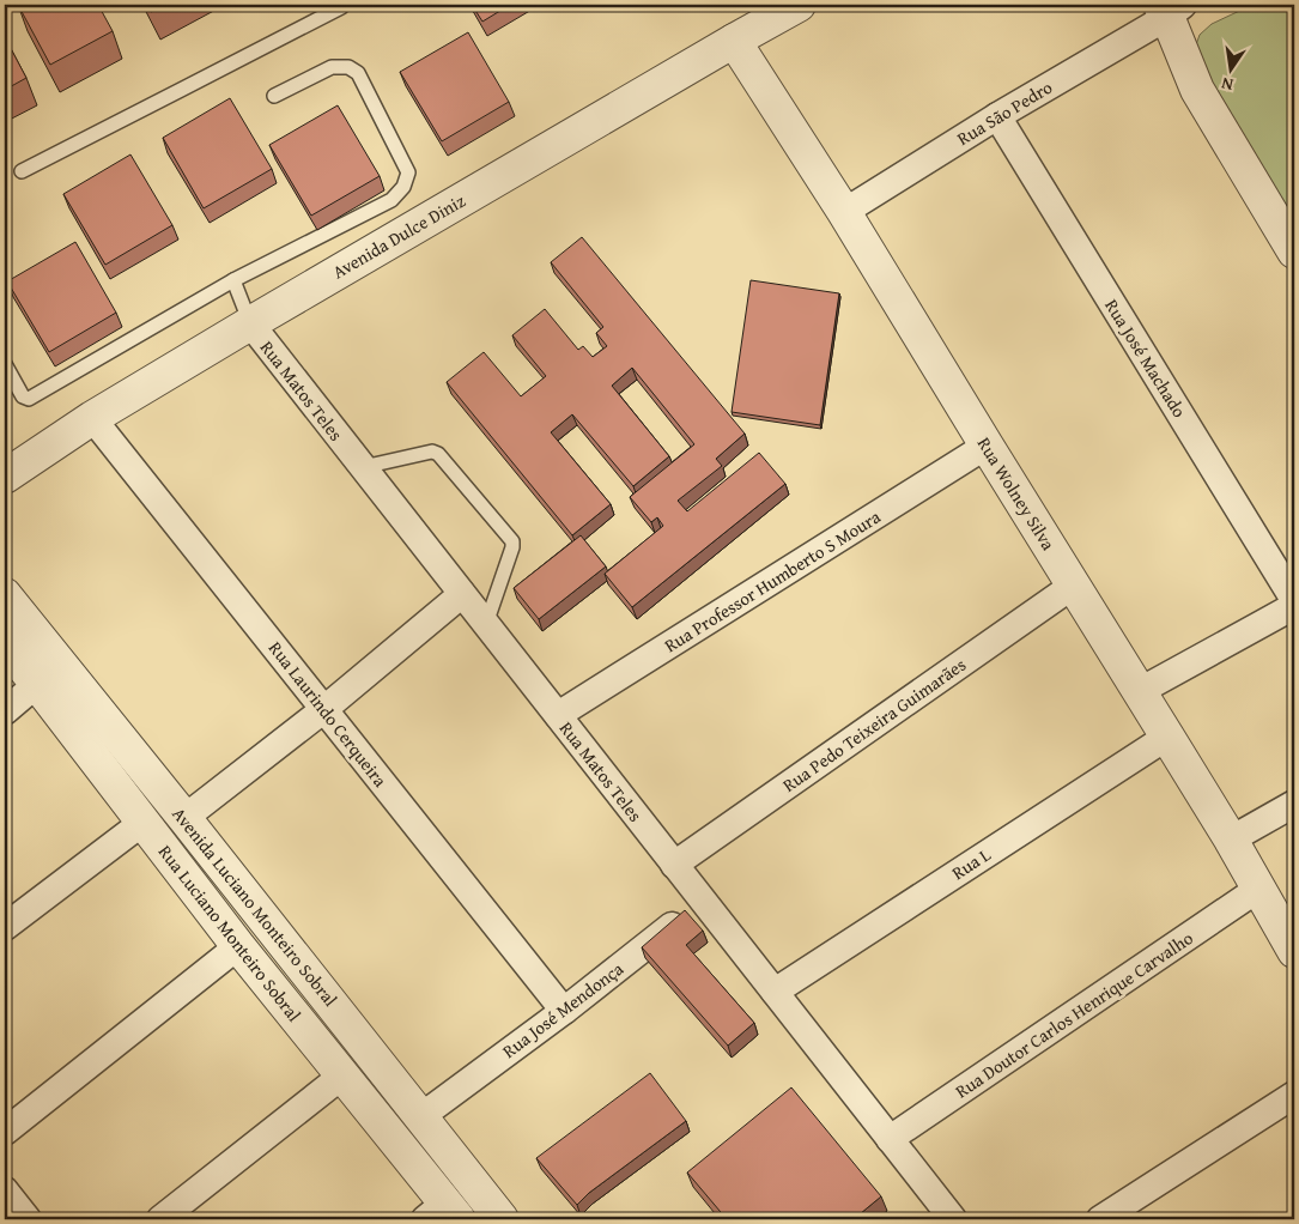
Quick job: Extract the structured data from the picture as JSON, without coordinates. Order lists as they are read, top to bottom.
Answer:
{
  "streets": {
    "street": [
      "Rua São Pedro",
      "Avenida Dulce Diniz",
      "Rua José Machado",
      "Rua Matos Teles",
      "Rua Wolney Silva",
      "Rua Professor Humberto S Moura",
      "Rua Laurindo Cerqueira",
      "Rua Pedo Teixeira Guimarães",
      "Rua L",
      "Avenida Luciano Monteiro Sobral",
      "Rua Luciano Monteiro Sobral",
      "Rua José Mendonça",
      "Rua Doutor Carlos Henrique Carvalho"
    ]
  },
  "crossings": [
    ["Rua São Pedro", "Rua José Machado"],
    ["Rua São Pedro", "Rua Wolney Silva"],
    ["Avenida Dulce Diniz", "Rua Matos Teles"],
    ["Avenida Dulce Diniz", "Rua Wolney Silva"],
    ["Avenida Dulce Diniz", "Rua Laurindo Cerqueira"],
    ["Rua Matos Teles", "Rua Professor Humberto S Moura"],
    ["Rua Matos Teles", "Rua Pedo Teixeira Guimarães"],
    ["Rua Matos Teles", "Rua L"],
    ["Rua Matos Teles", "Rua José Mendonça"],
    ["Rua Matos Teles", "Rua Doutor Carlos Henrique Carvalho"],
    ["Rua Wolney Silva", "Rua Professor Humberto S Moura"],
    ["Rua Wolney Silva", "Rua Pedo Teixeira Guimarães"],
    ["Rua Wolney Silva", "Rua L"],
    ["Rua Wolney Silva", "Rua Doutor Carlos Henrique Carvalho"],
    ["Rua Laurindo Cerqueira", "Rua José Mendonça"],
    ["Avenida Luciano Monteiro Sobral", "Rua José Mendonça"]
  ],
  "north": "bottom"
}
